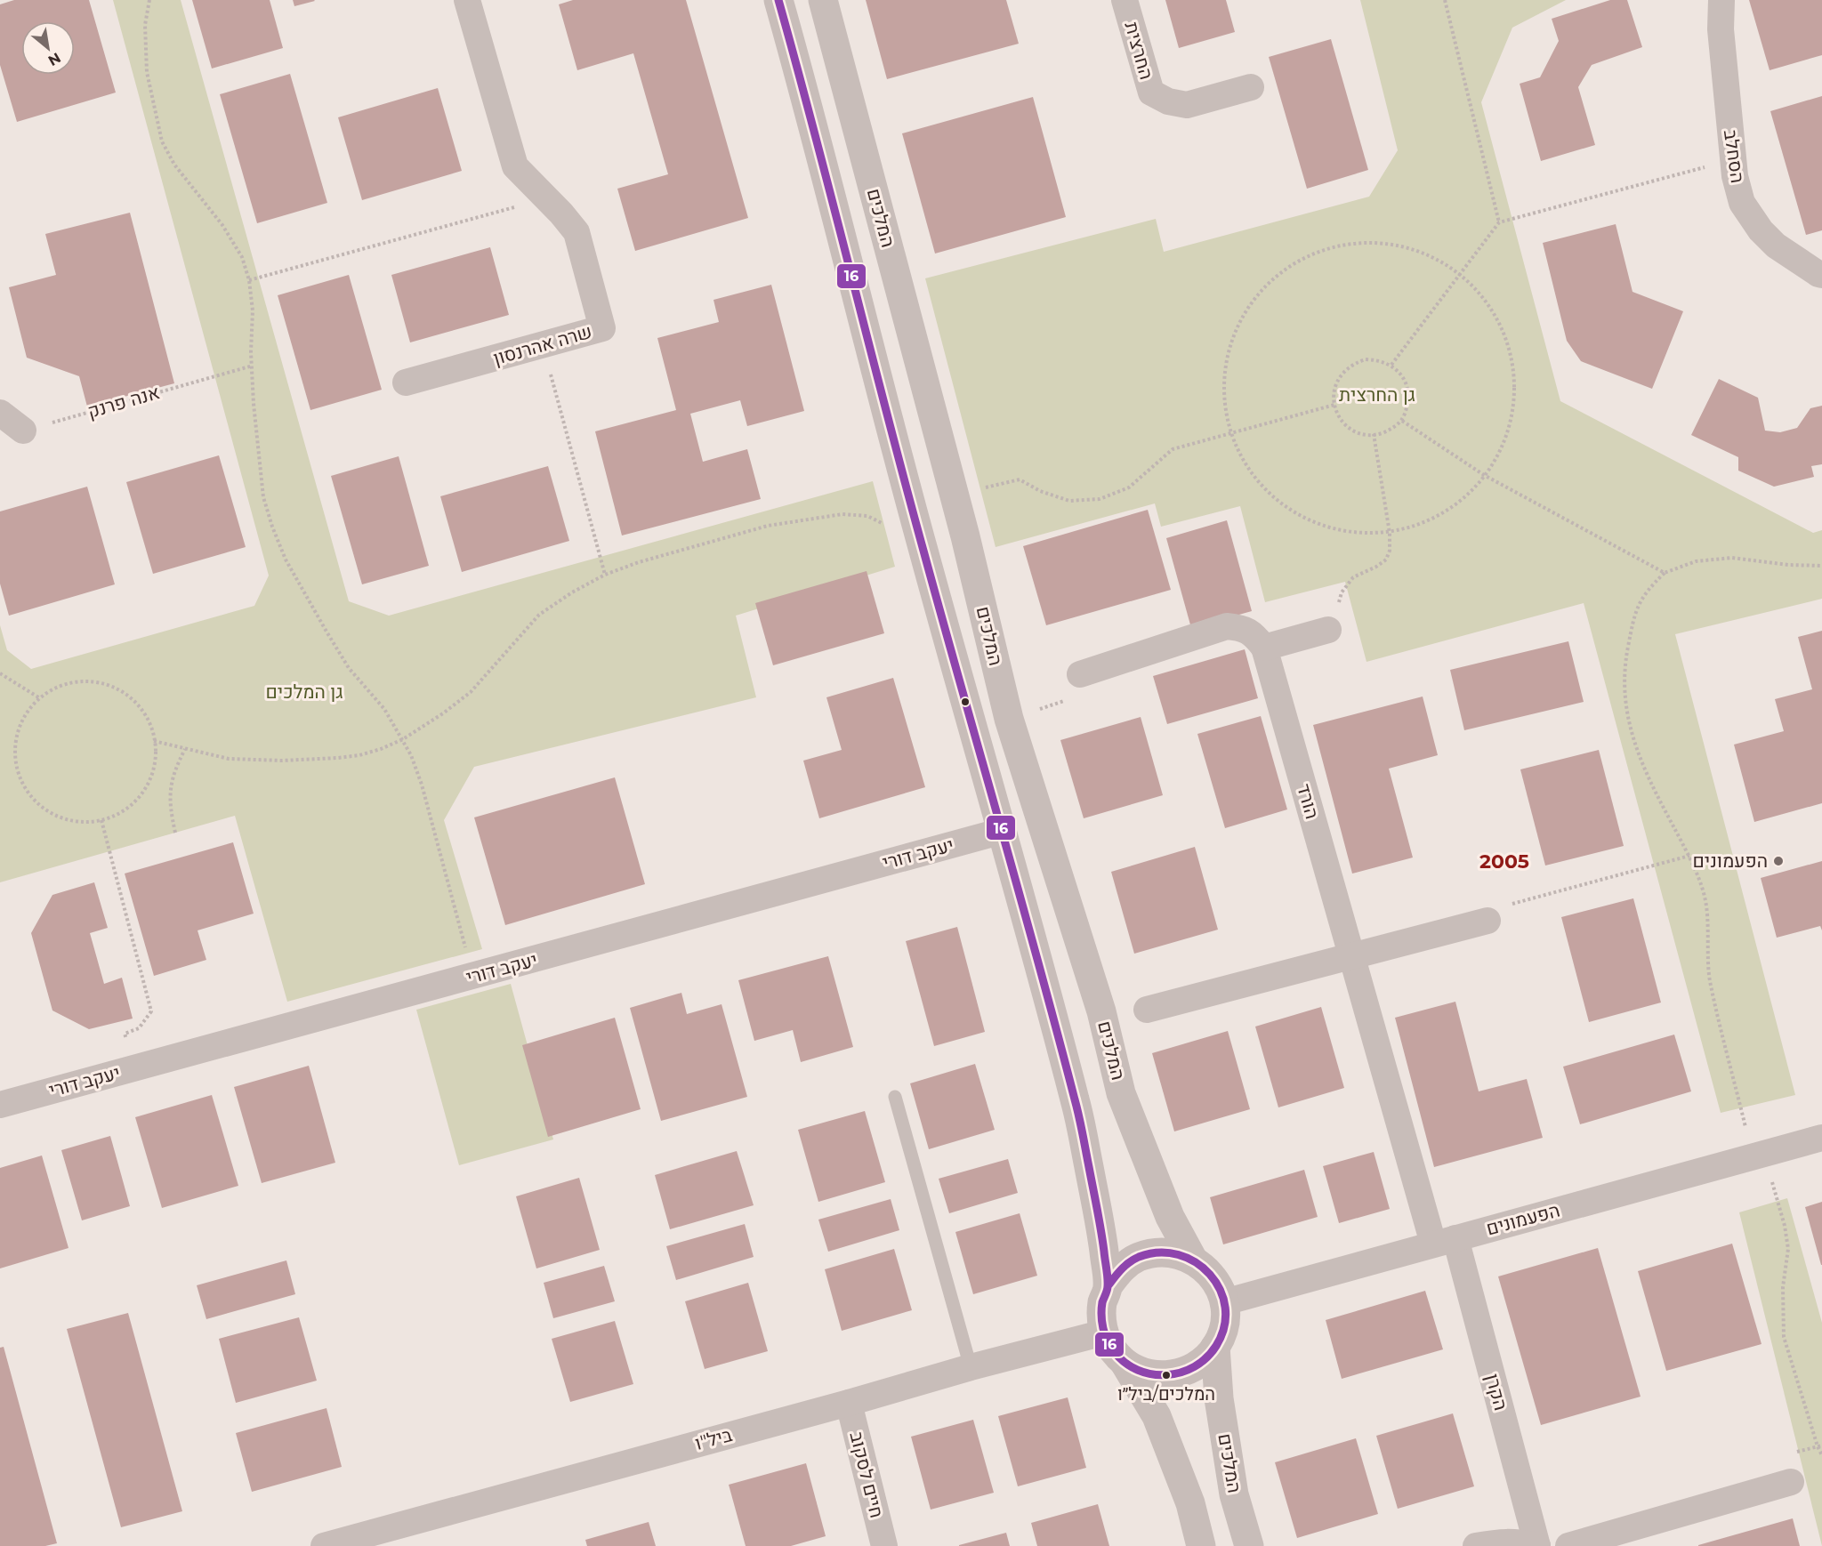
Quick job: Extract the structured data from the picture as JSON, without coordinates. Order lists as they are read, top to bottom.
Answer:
{
  "streets": {
    "street": [
      "החרצית",
      "הסחלב",
      "המלכים",
      "שרה אהרנסון",
      "הורד",
      "יעקב דורי",
      "הפעמונים",
      "הקרן",
      "ביל\"ו",
      "חיים לסקוב"
    ],
    "path": ["אנה פרנק"]
  },
  "crossings": [
    ["המלכים", "יעקב דורי"],
    ["המלכים", "הפעמונים"],
    ["המלכים", "ביל\"ו"],
    ["הורד", "הפעמונים"],
    ["הורד", "הקרן"],
    ["הפעמונים", "הקרן"],
    ["הפעמונים", "ביל\"ו"],
    ["ביל\"ו", "חיים לסקוב"]
  ],
  "districts": ["2005"],
  "parks": ["גן החרצית", "גן המלכים"],
  "places": ["הפעמונים", "המלכים/ביל״ו"],
  "lines": ["transit line 16"],
  "north": "bottom right"
}
